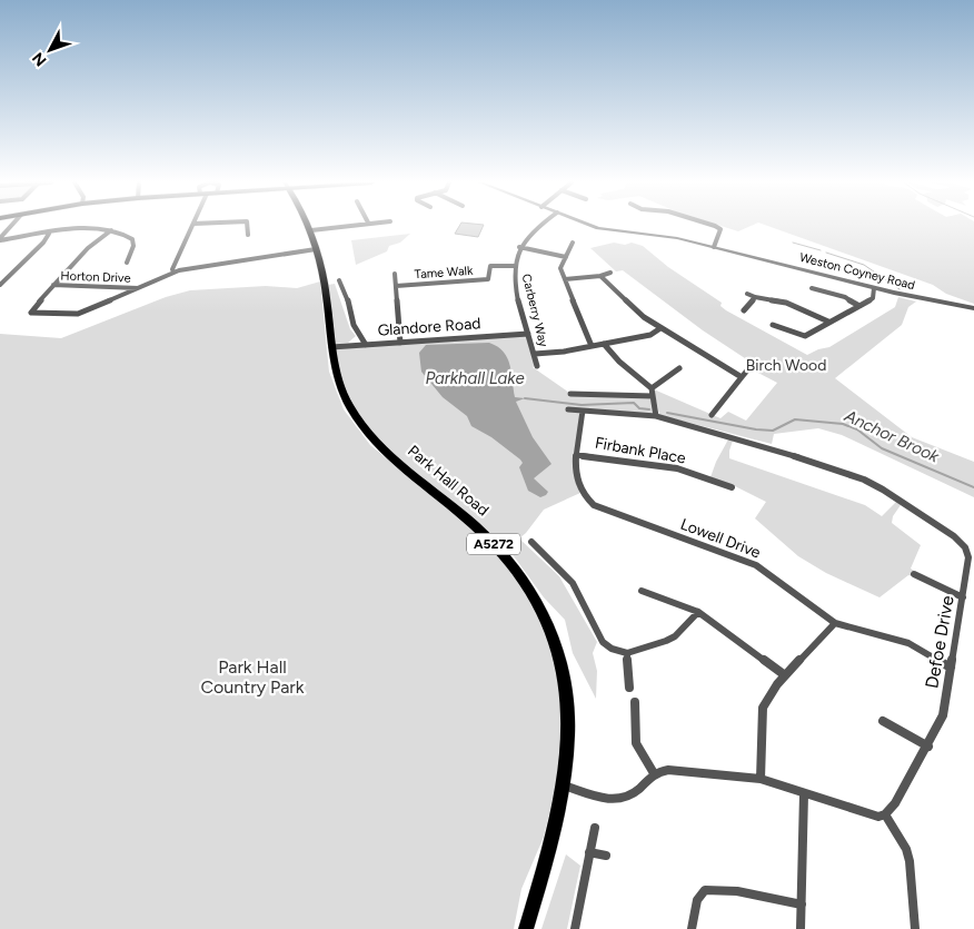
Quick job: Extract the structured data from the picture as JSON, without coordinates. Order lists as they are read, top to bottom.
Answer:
{
  "streets": {
    "main road": ["Park Hall Road", "A5272"],
    "street": [
      "Weston Coyney Road",
      "Tame Walk",
      "Horton Drive",
      "Carberry Way",
      "Glandore Road",
      "Firbank Place",
      "Lowell Drive",
      "Defoe Drive"
    ]
  },
  "crossings": [
    ["Tame Walk", "Carberry Way"],
    ["Horton Drive", "Park Hall Road"],
    ["Carberry Way", "Glandore Road"],
    ["Glandore Road", "Park Hall Road"],
    ["Firbank Place", "Lowell Drive"],
    ["Lowell Drive", "Defoe Drive"]
  ],
  "water": ["Parkhall Lake", "Anchor Brook"],
  "parks": ["Birch Wood", "Park Hall Country Park"],
  "north": "bottom left"
}
